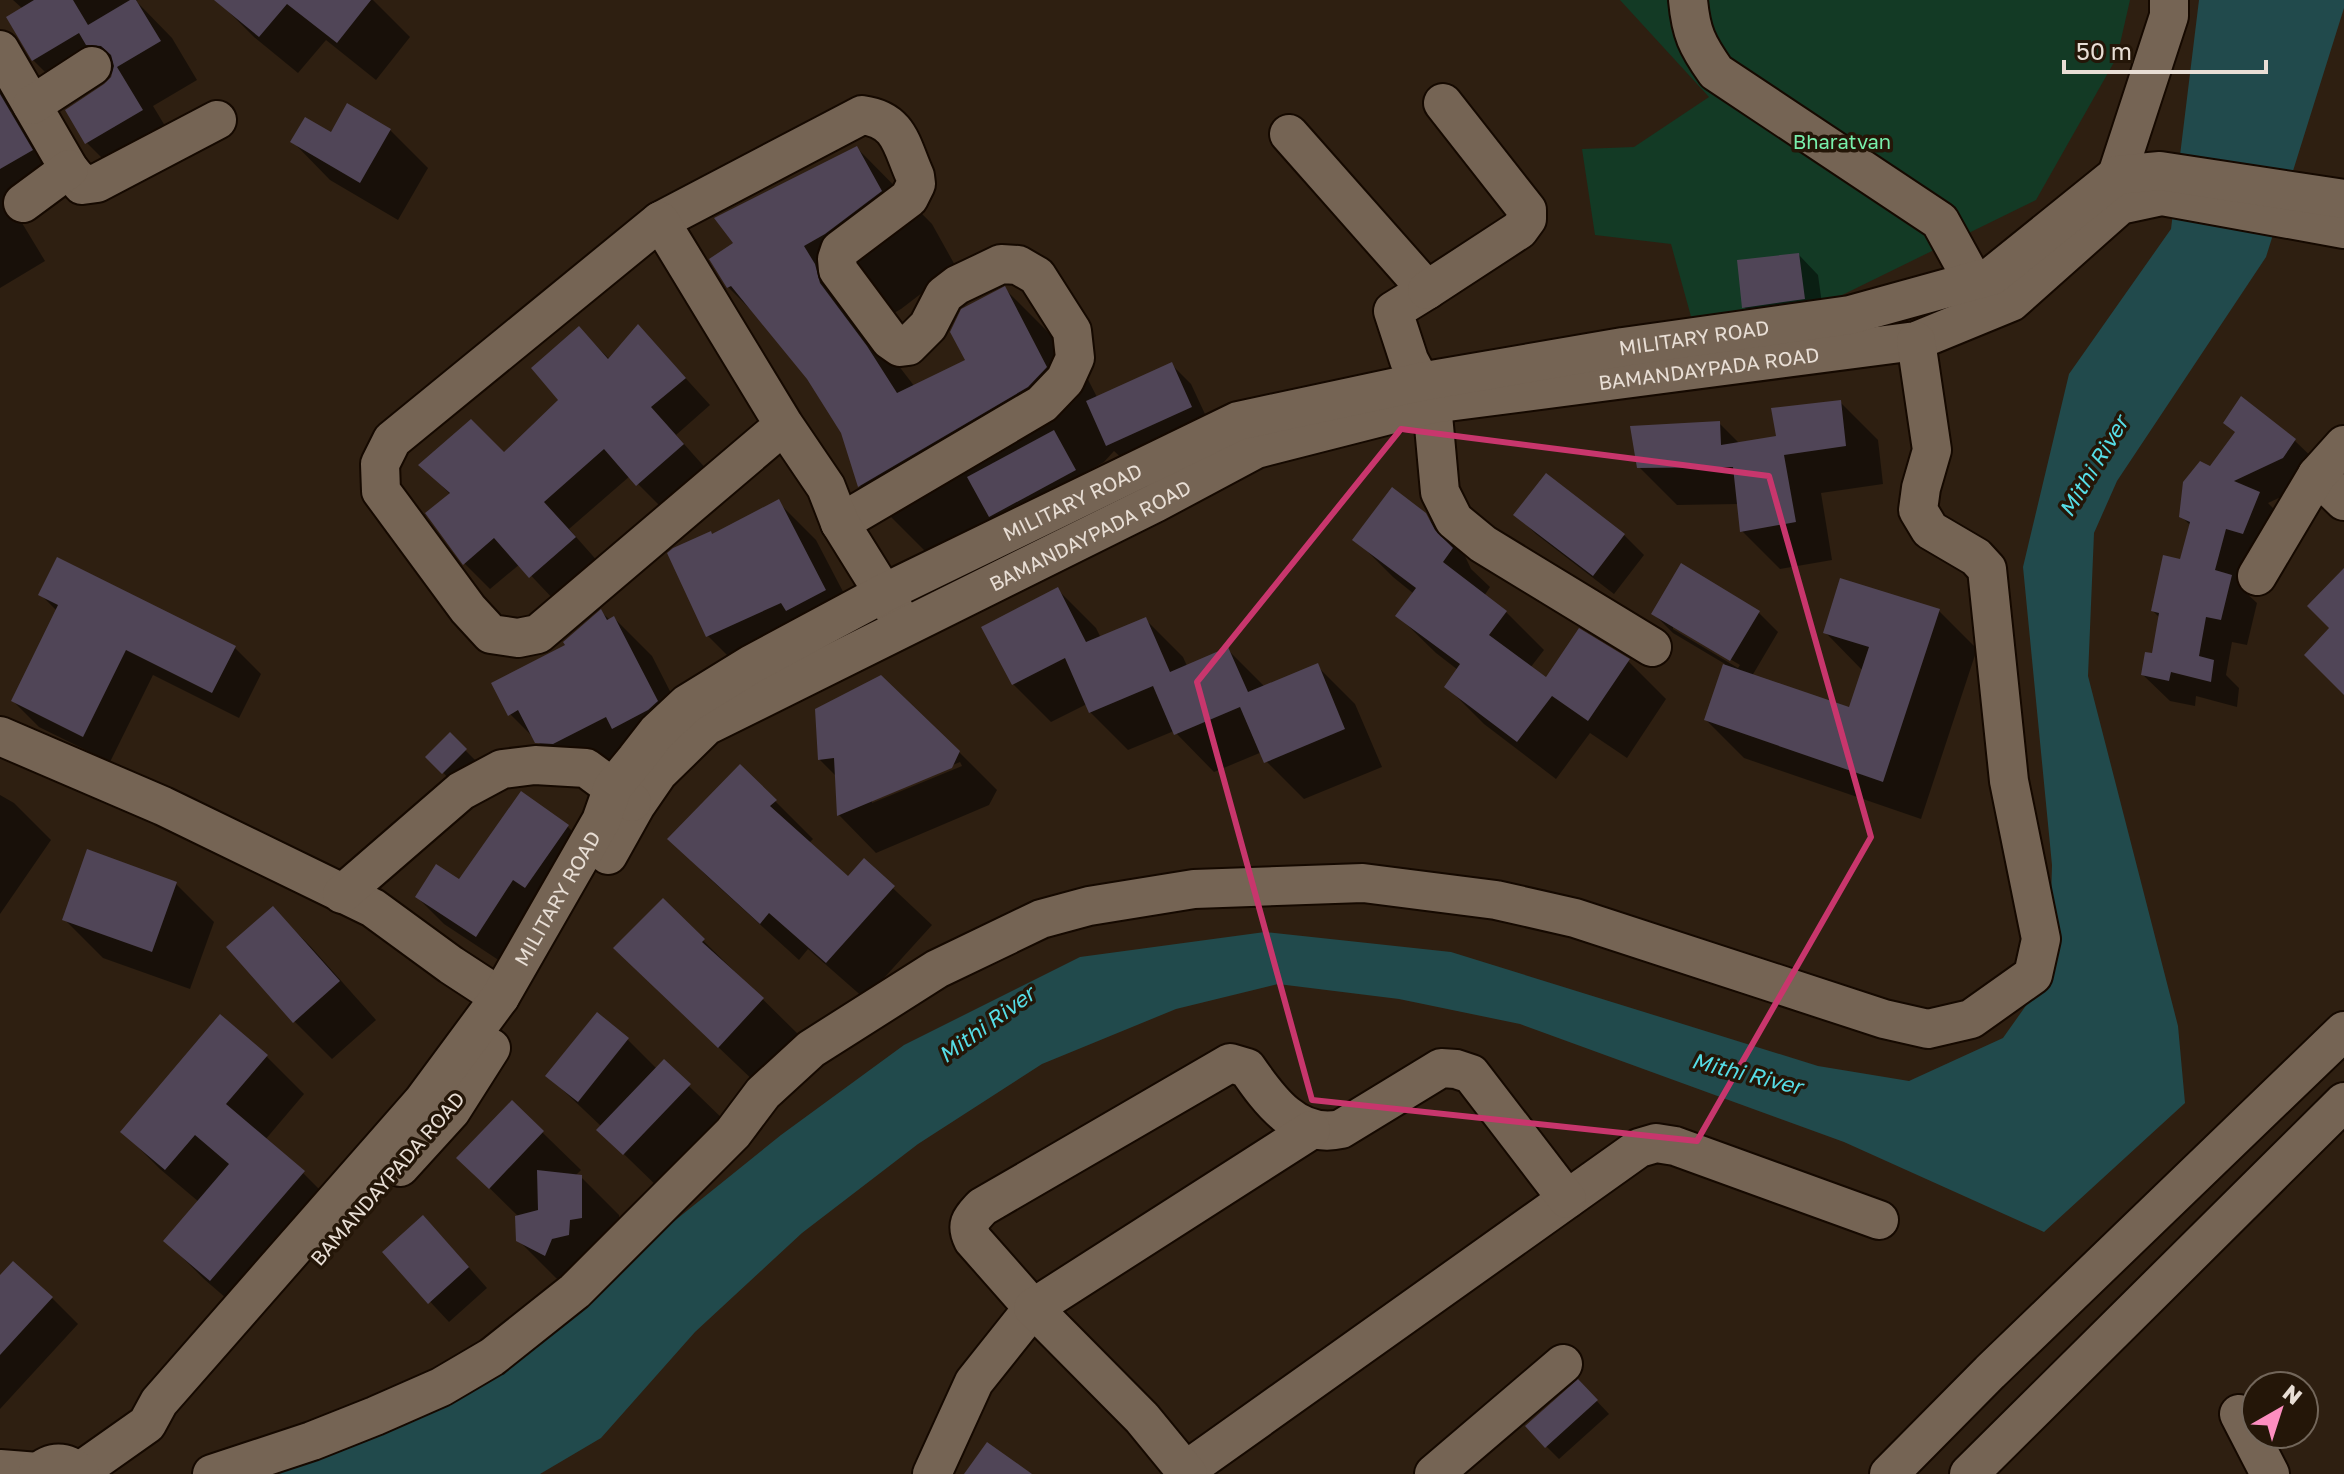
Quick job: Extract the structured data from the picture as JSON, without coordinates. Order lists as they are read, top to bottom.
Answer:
{
  "streets": {
    "street": ["MILITARY ROAD", "BAMANDAYPADA ROAD"]
  },
  "crossings": [
    ["MILITARY ROAD", "BAMANDAYPADA ROAD"]
  ],
  "water": ["Mithi River"],
  "parks": ["Bharatvan"],
  "scale_bar": "50 m",
  "north": "top right"
}
